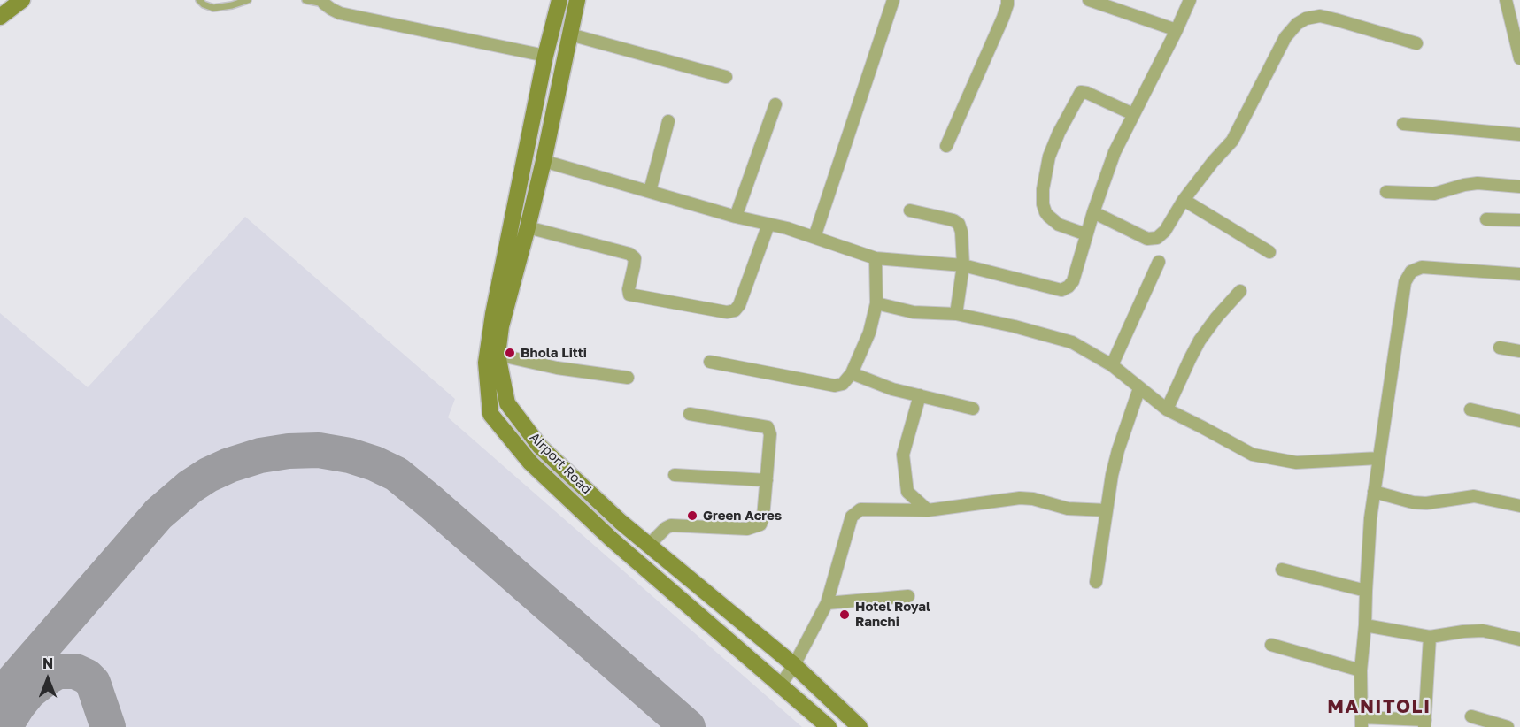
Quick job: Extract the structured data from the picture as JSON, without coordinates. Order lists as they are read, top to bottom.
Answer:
{
  "streets": {
    "street": ["Airport Road"]
  },
  "districts": ["MANITOLI"],
  "places": ["Bhola Litti", "Green Acres", "Hotel Royal Ranchi"],
  "north": "top"
}
